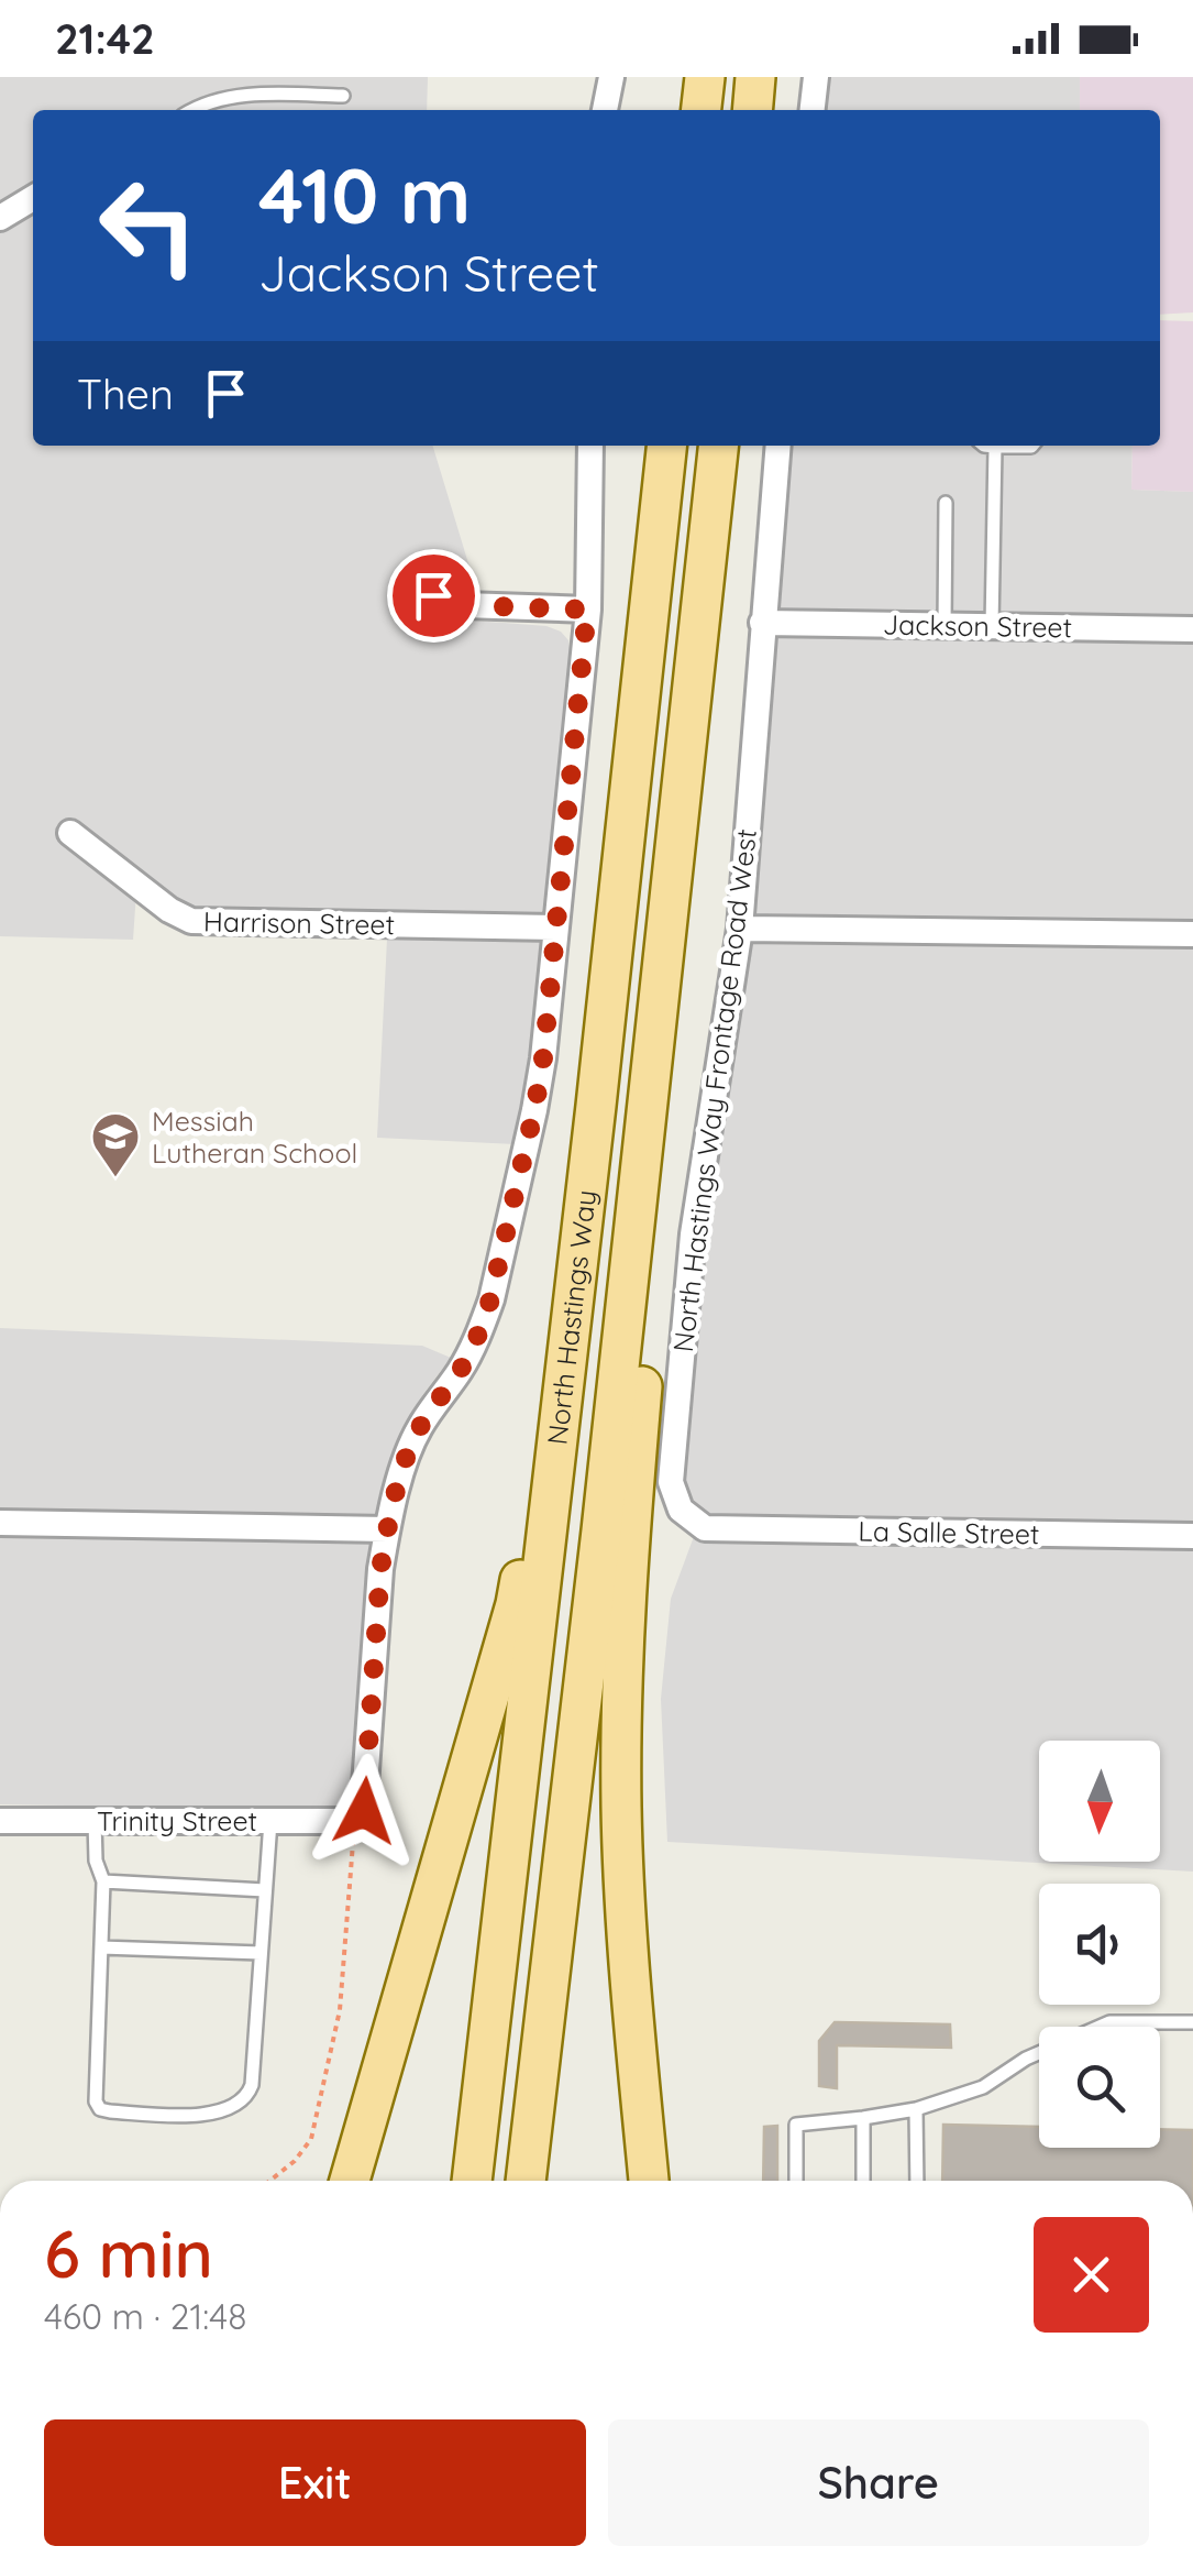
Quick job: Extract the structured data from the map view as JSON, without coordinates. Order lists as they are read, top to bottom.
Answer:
{
  "streets": {
    "main road": ["North Hastings Way"],
    "street": [
      "Jackson Street",
      "Harrison Street",
      "North Hastings Way Frontage Road West",
      "La Salle Street",
      "Trinity Street"
    ]
  },
  "crossings": [
    ["Jackson Street", "North Hastings Way Frontage Road West"],
    ["North Hastings Way Frontage Road West", "La Salle Street"]
  ],
  "places": {
    "school or university": ["Messiah Lutheran School"]
  },
  "north": "bottom",
  "page": {
    "status": "21:42",
    "turn": ["410 m", "Jackson Street"],
    "then": "Then",
    "heading": ["6 min", "460 m · 21:48"],
    "buttons": ["Exit", "Share"]
  }
}
